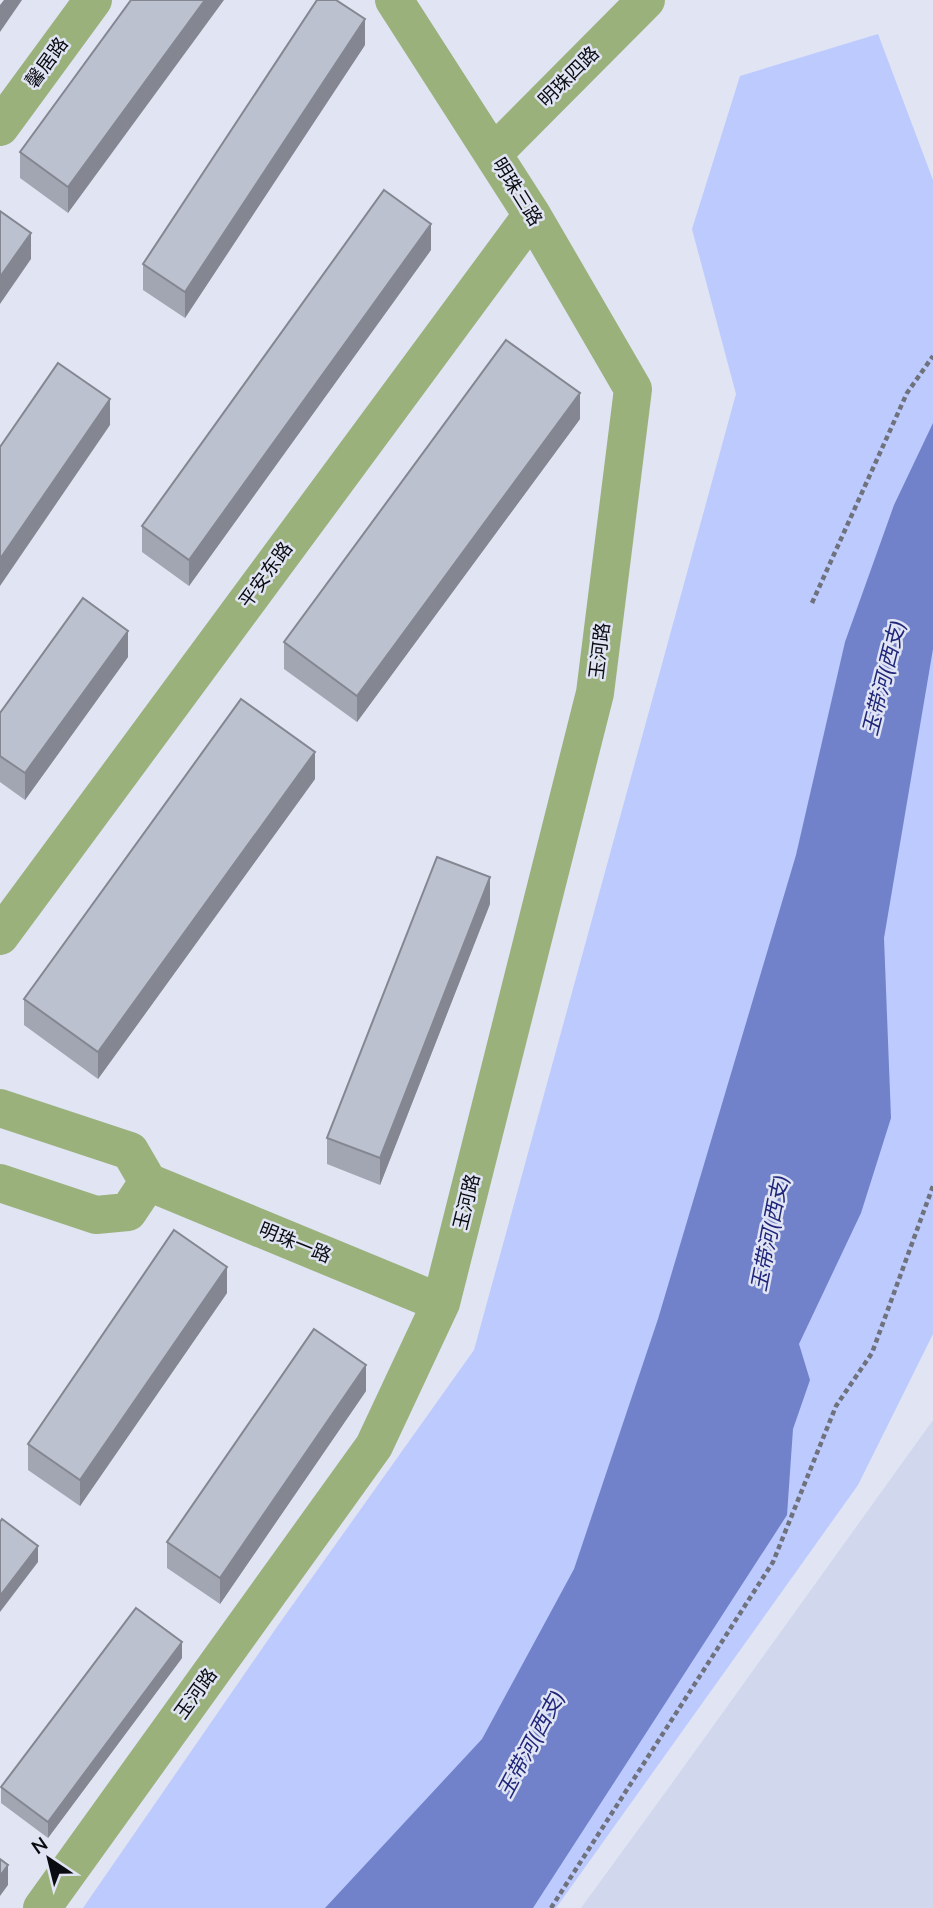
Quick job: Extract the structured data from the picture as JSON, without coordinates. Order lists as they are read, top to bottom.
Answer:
{
  "streets": {
    "street": [
      "馨居路",
      "明珠四路",
      "明珠三路",
      "平安东路",
      "玉河路",
      "明珠一路"
    ]
  },
  "crossings": [
    ["明珠四路", "明珠三路"],
    ["明珠三路", "平安东路"],
    ["明珠三路", "玉河路"],
    ["玉河路", "明珠一路"]
  ],
  "water": ["玉带河(西支)"],
  "north": "top left"
}
